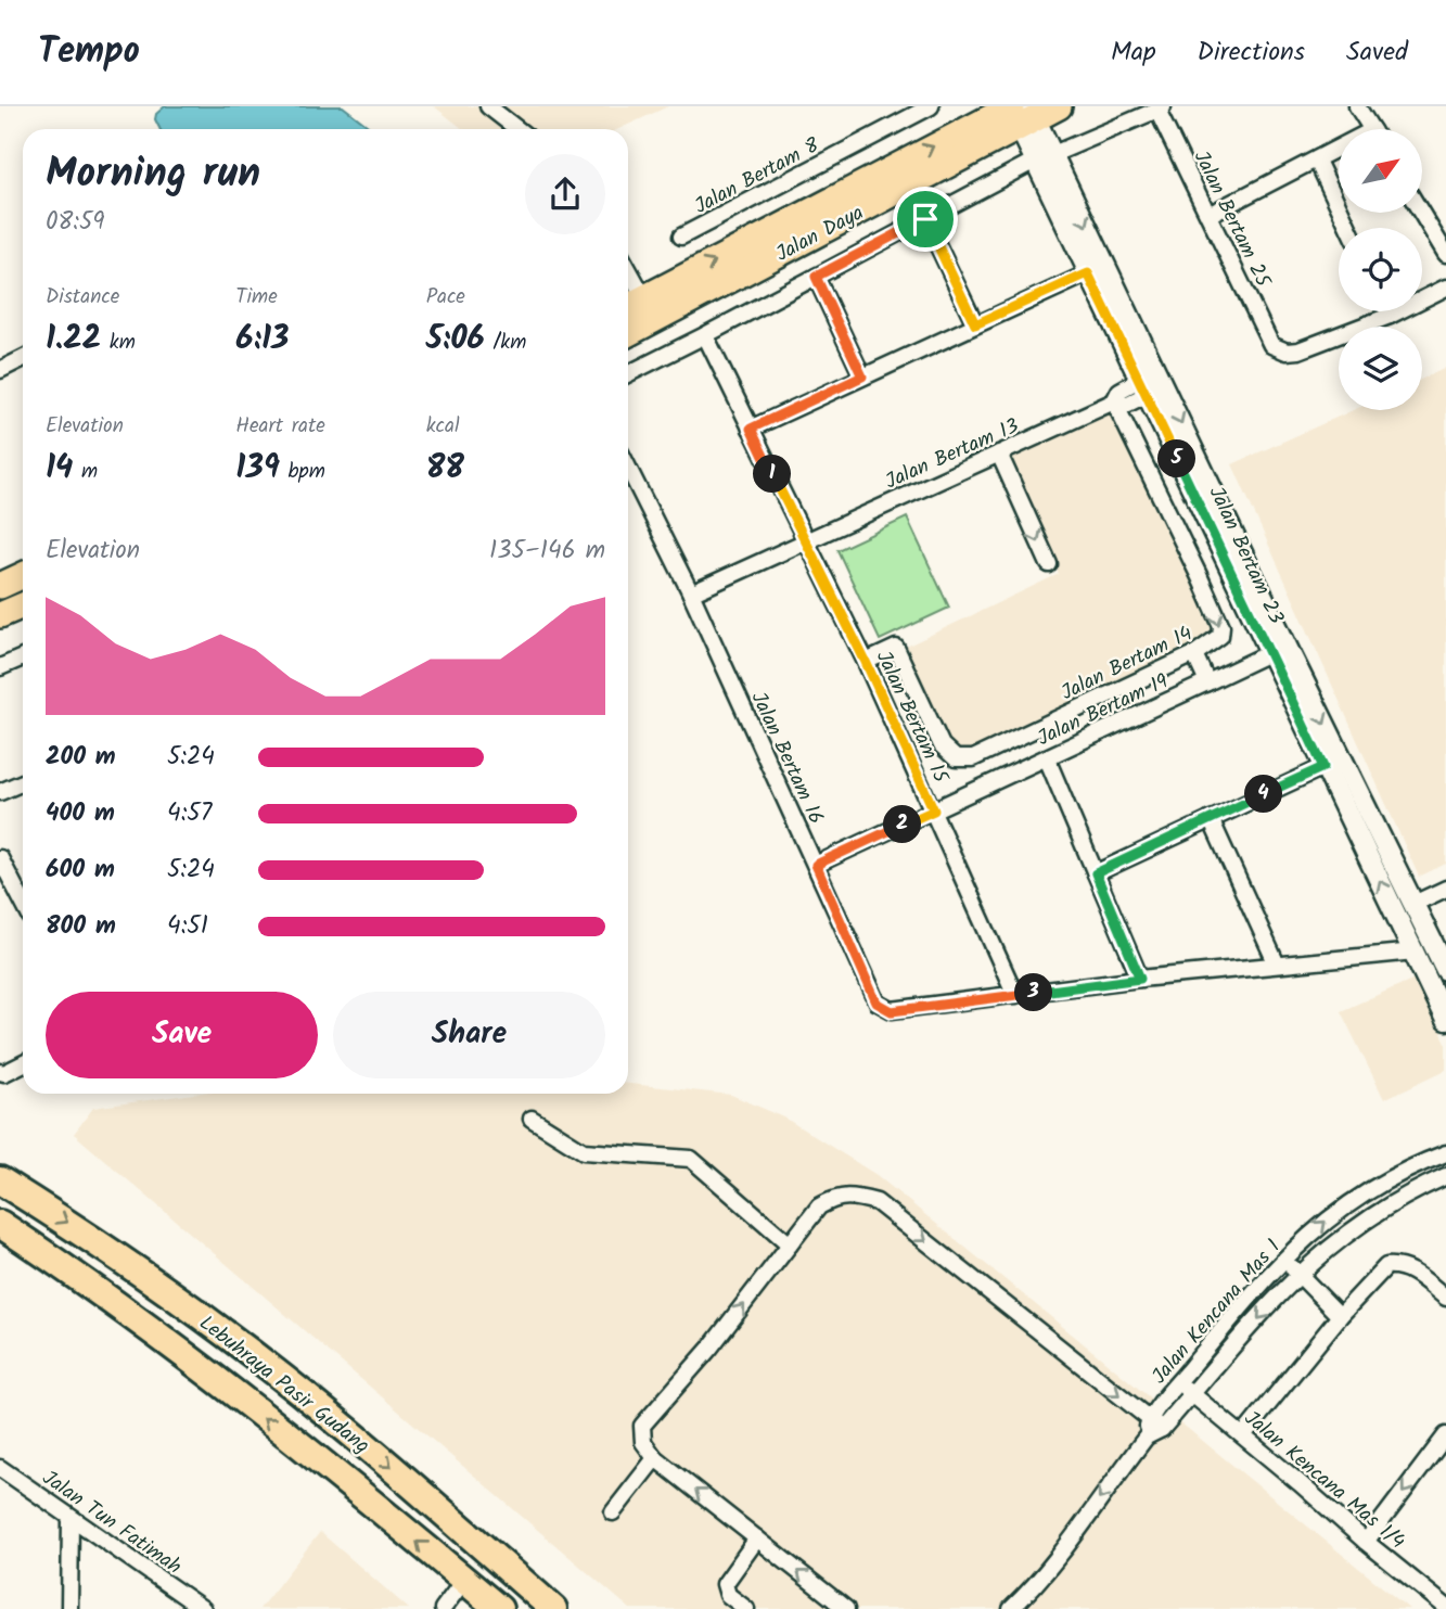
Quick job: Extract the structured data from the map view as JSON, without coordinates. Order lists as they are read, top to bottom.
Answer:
{
  "streets": {
    "highway": ["Lebuhraya Pasir Gudang"],
    "main road": ["Jalan Daya"],
    "street": [
      "Jalan Bertam 8",
      "Jalan Bertam 25",
      "Jalan Bertam 13",
      "Jalan Bertam 23",
      "Jalan Bertam 14",
      "Jalan Bertam 19",
      "Jalan Bertam 15",
      "Jalan Bertam 16",
      "Jalan Kencana Mas 1",
      "Jalan Kencana Mas 1/4",
      "Jalan Tun Fatimah"
    ]
  },
  "crossings": [
    ["Jalan Daya", "Jalan Bertam 23"],
    ["Jalan Bertam 13", "Jalan Bertam 23"],
    ["Jalan Bertam 13", "Jalan Bertam 14"],
    ["Jalan Bertam 13", "Jalan Bertam 15"],
    ["Jalan Bertam 13", "Jalan Bertam 16"],
    ["Jalan Bertam 23", "Jalan Bertam 19"],
    ["Jalan Bertam 23", "Jalan Bertam 16"],
    ["Jalan Bertam 14", "Jalan Bertam 15"],
    ["Jalan Bertam 19", "Jalan Bertam 15"],
    ["Jalan Bertam 19", "Jalan Bertam 16"],
    ["Jalan Bertam 15", "Jalan Bertam 16"],
    ["Jalan Kencana Mas 1", "Jalan Kencana Mas 1/4"]
  ],
  "north": "top right",
  "page": {
    "header": "Tempo",
    "nav": ["Map", "Directions", "Saved"],
    "heading": ["Morning run", "08:59"],
    "stats": [
      ["Distance", "1.22 km"],
      ["Time", "6:13"],
      ["Pace", "5:06 /km"],
      ["Elevation", "14 m"],
      ["Heart rate", "139 bpm"],
      ["kcal", "88"]
    ],
    "pins": [
      "5",
      "1",
      "4",
      "2",
      "3"
    ],
    "chart": ["Elevation", "135–146 m"],
    "list": [
      {
        "name": "200 m",
        "note": "5:24"
      },
      {
        "name": "400 m",
        "note": "4:57"
      },
      {
        "name": "600 m",
        "note": "5:24"
      },
      {
        "name": "800 m",
        "note": "4:51"
      }
    ],
    "buttons": ["Save", "Share"]
  }
}
